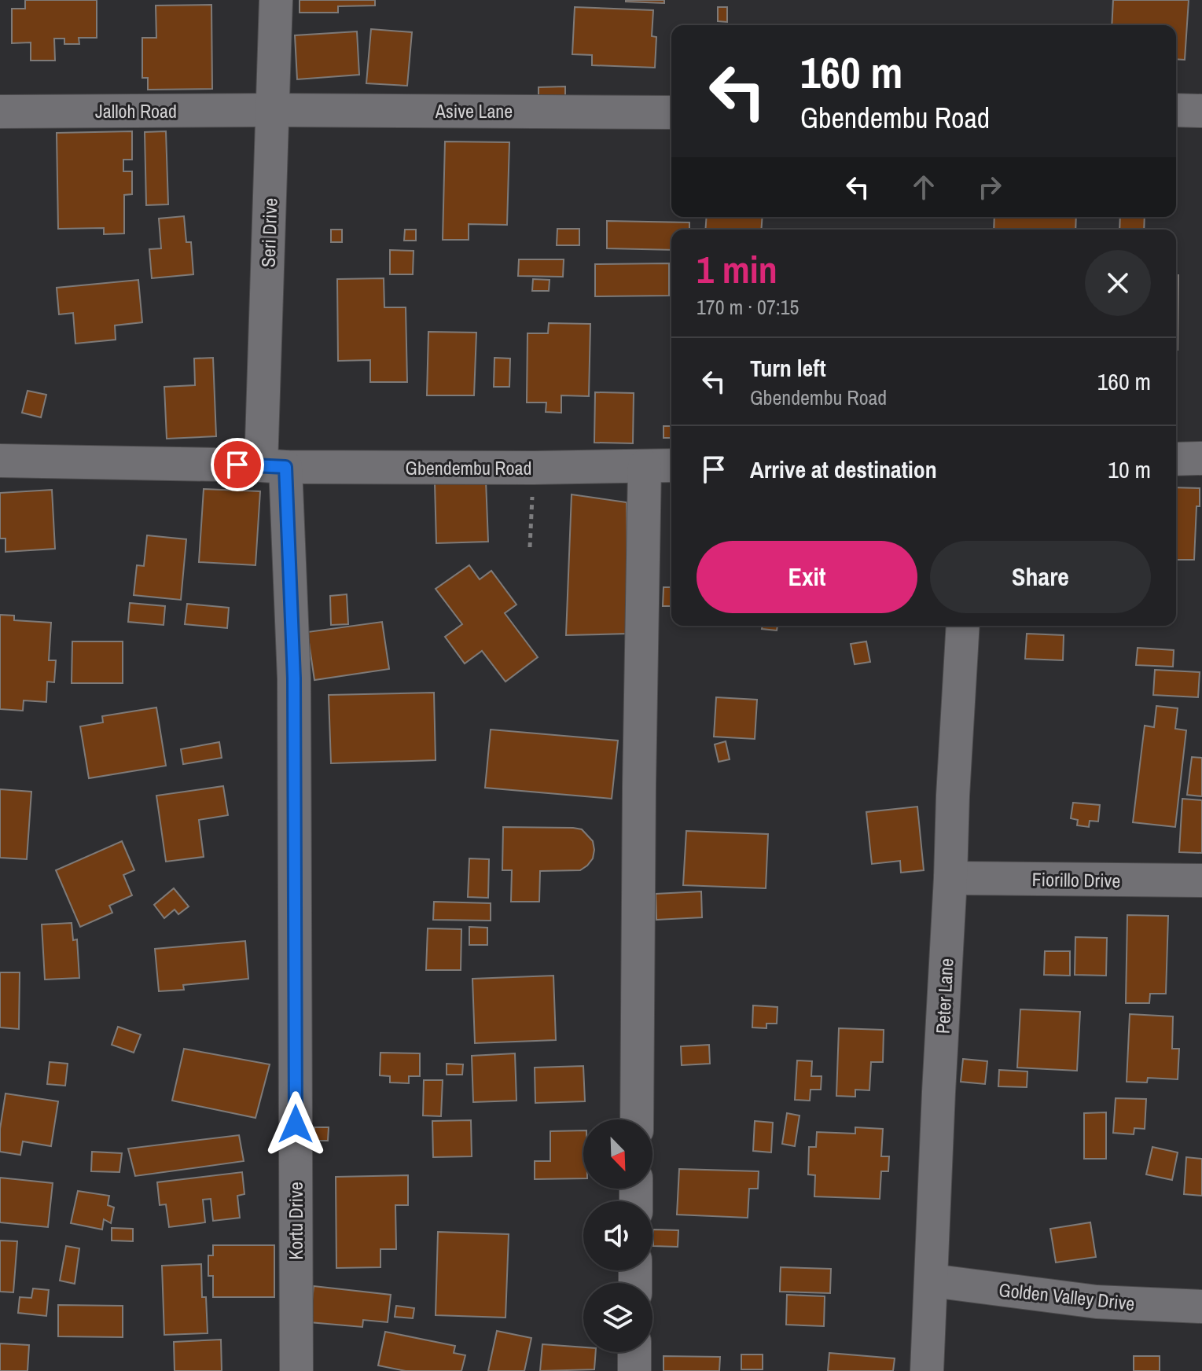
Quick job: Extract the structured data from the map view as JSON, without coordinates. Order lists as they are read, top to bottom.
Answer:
{
  "streets": {
    "street": [
      "Jalloh Road",
      "Asive Lane",
      "Seri Drive",
      "Gbendembu Road",
      "Fiorillo Drive",
      "Peter Lane",
      "Kortu Drive",
      "Golden Valley Drive"
    ]
  },
  "crossings": [
    ["Jalloh Road", "Asive Lane"],
    ["Jalloh Road", "Seri Drive"],
    ["Asive Lane", "Seri Drive"],
    ["Seri Drive", "Gbendembu Road"],
    ["Seri Drive", "Kortu Drive"],
    ["Gbendembu Road", "Kortu Drive"],
    ["Fiorillo Drive", "Peter Lane"],
    ["Peter Lane", "Golden Valley Drive"]
  ],
  "north": "bottom right",
  "page": {
    "turn": ["160 m", "Gbendembu Road"],
    "heading": ["1 min", "170 m · 07:15"],
    "list": [
      {
        "name": "Turn left",
        "note": "Gbendembu Road",
        "value": "160 m"
      },
      {
        "name": "Arrive at destination",
        "value": "10 m"
      }
    ],
    "buttons": ["Exit", "Share"]
  }
}
